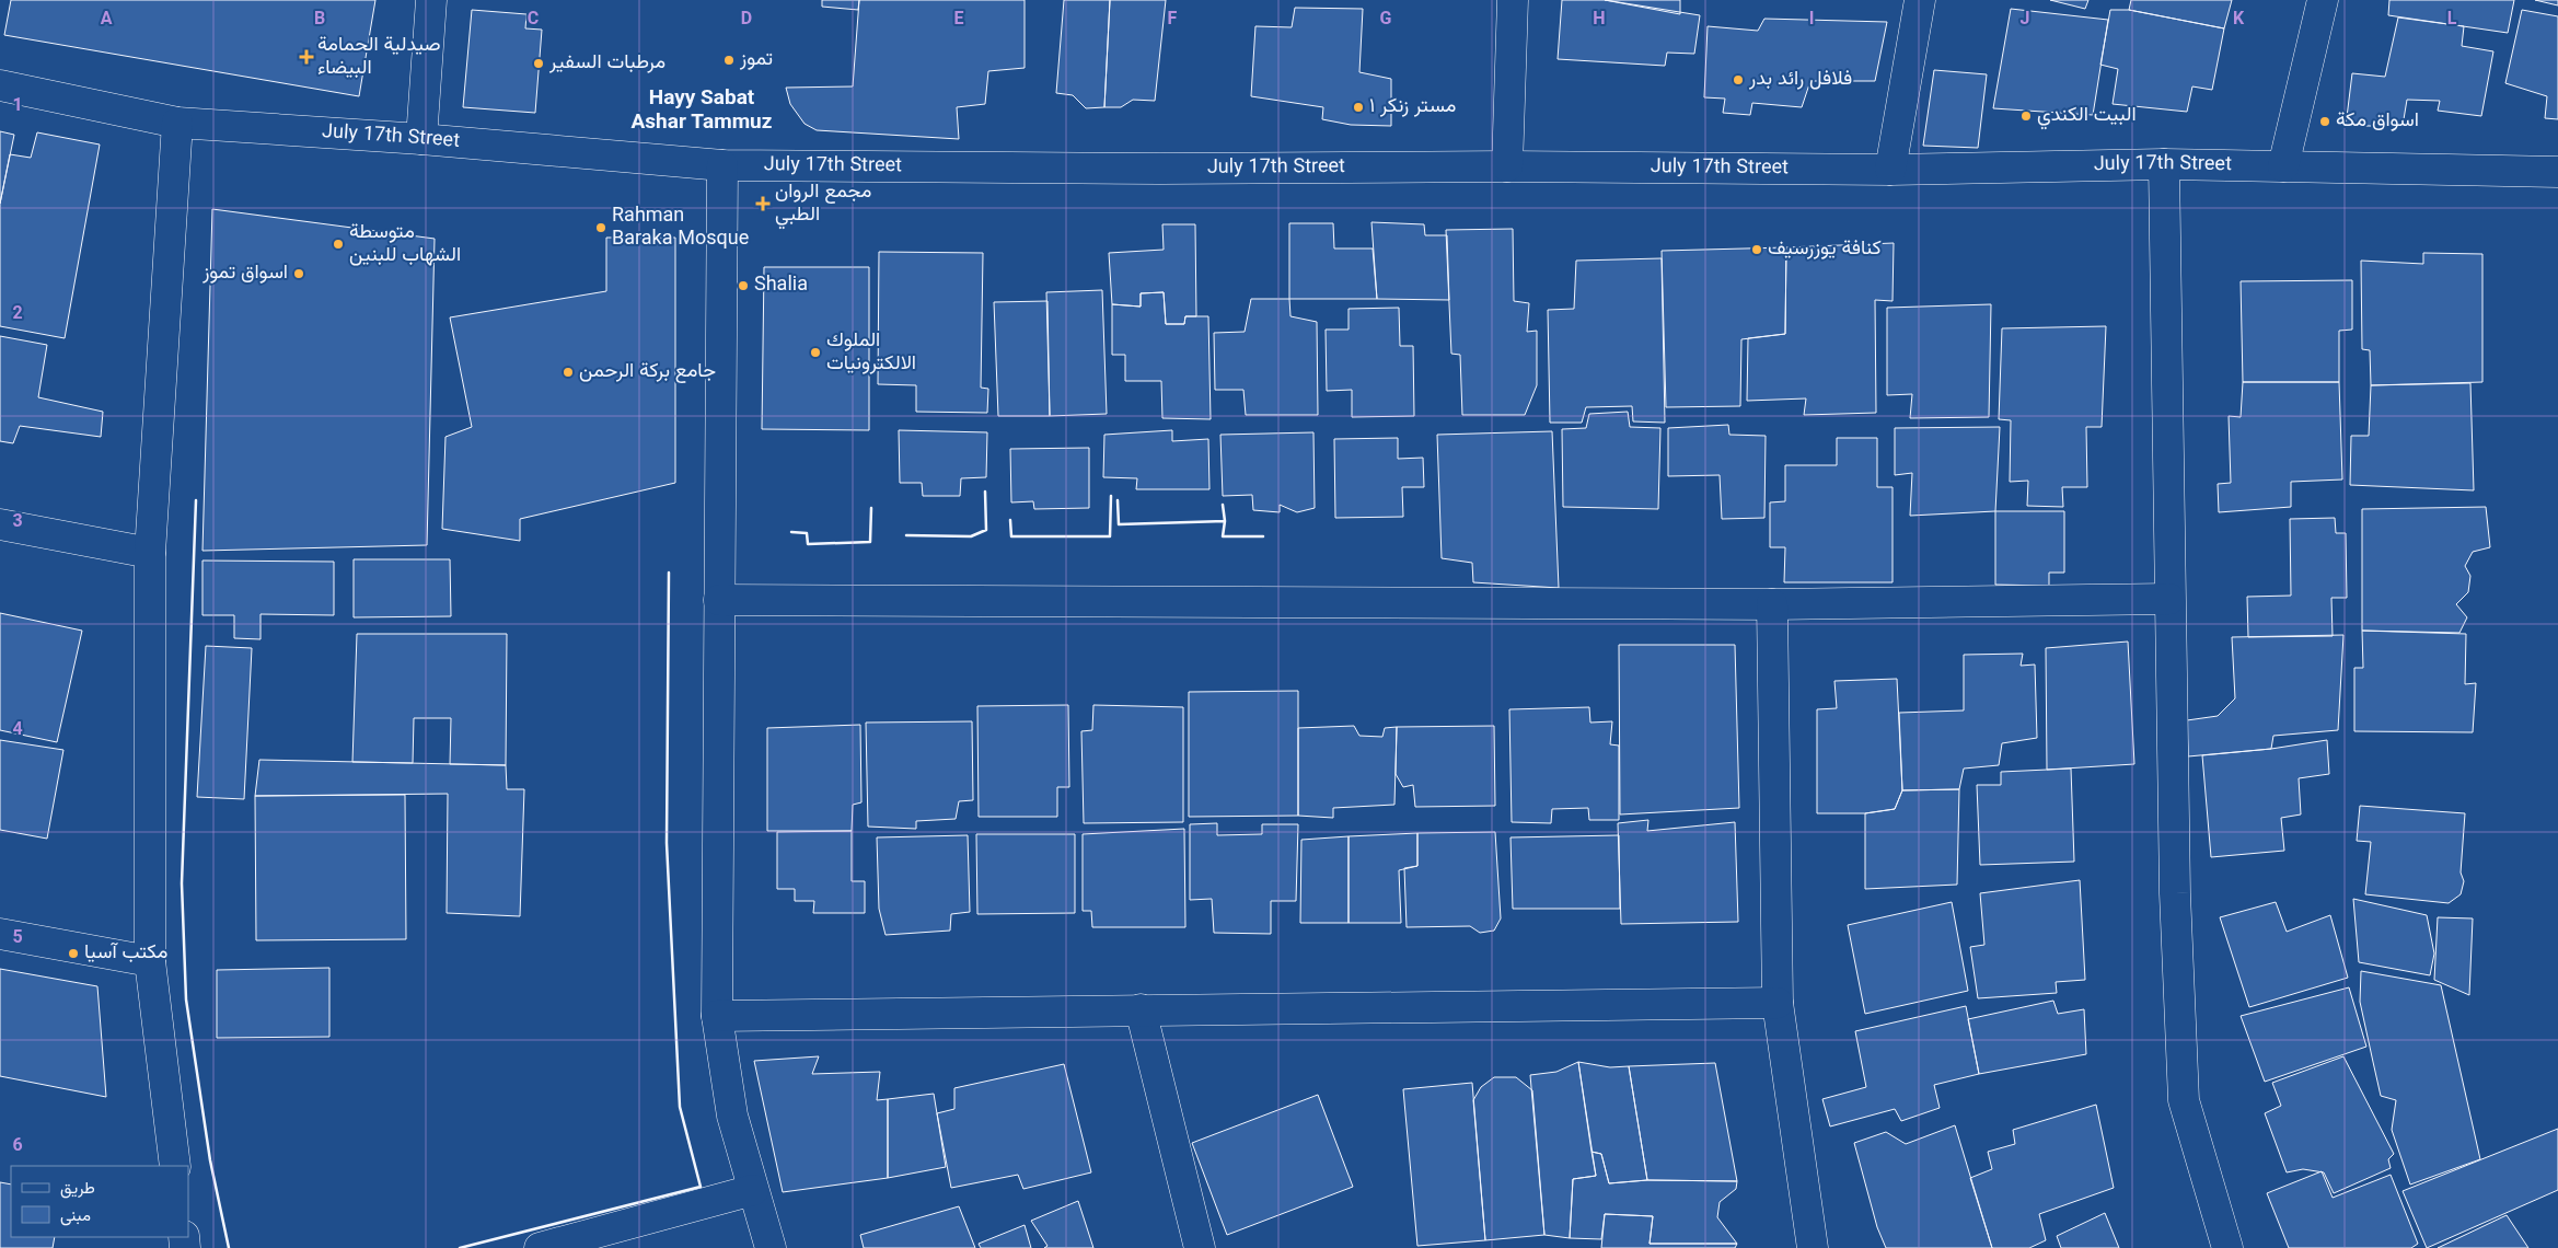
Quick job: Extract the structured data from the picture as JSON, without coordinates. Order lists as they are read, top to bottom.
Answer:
{
  "streets": {
    "street": ["July 17th Street"]
  },
  "districts": ["Hayy Sabat Ashar Tammuz"],
  "places": {
    "health": ["صيدلية الحمامة البيضاء", "مجمع الروان الطبي"],
    "other": [
      "تموز",
      "مرطبات السفير",
      "فلافل رائد بدر",
      "مستر زنكر ١",
      "البيت الكندي",
      "اسواق مكة",
      "Rahman Baraka Mosque",
      "متوسطة الشهاب للبنين",
      "كنافة يوزرسيف",
      "اسواق تموز",
      "Shalia",
      "الملوك الالكترونيات",
      "جامع بركة الرحمن",
      "مكتب آسيا"
    ]
  },
  "legend": ["طريق", "مبنى"],
  "grid": {
    "columns": [
      "A",
      "B",
      "C",
      "D",
      "E",
      "F",
      "G",
      "H",
      "I",
      "J",
      "K",
      "L"
    ],
    "rows": [
      "1",
      "2",
      "3",
      "4",
      "5",
      "6"
    ]
  }
}
